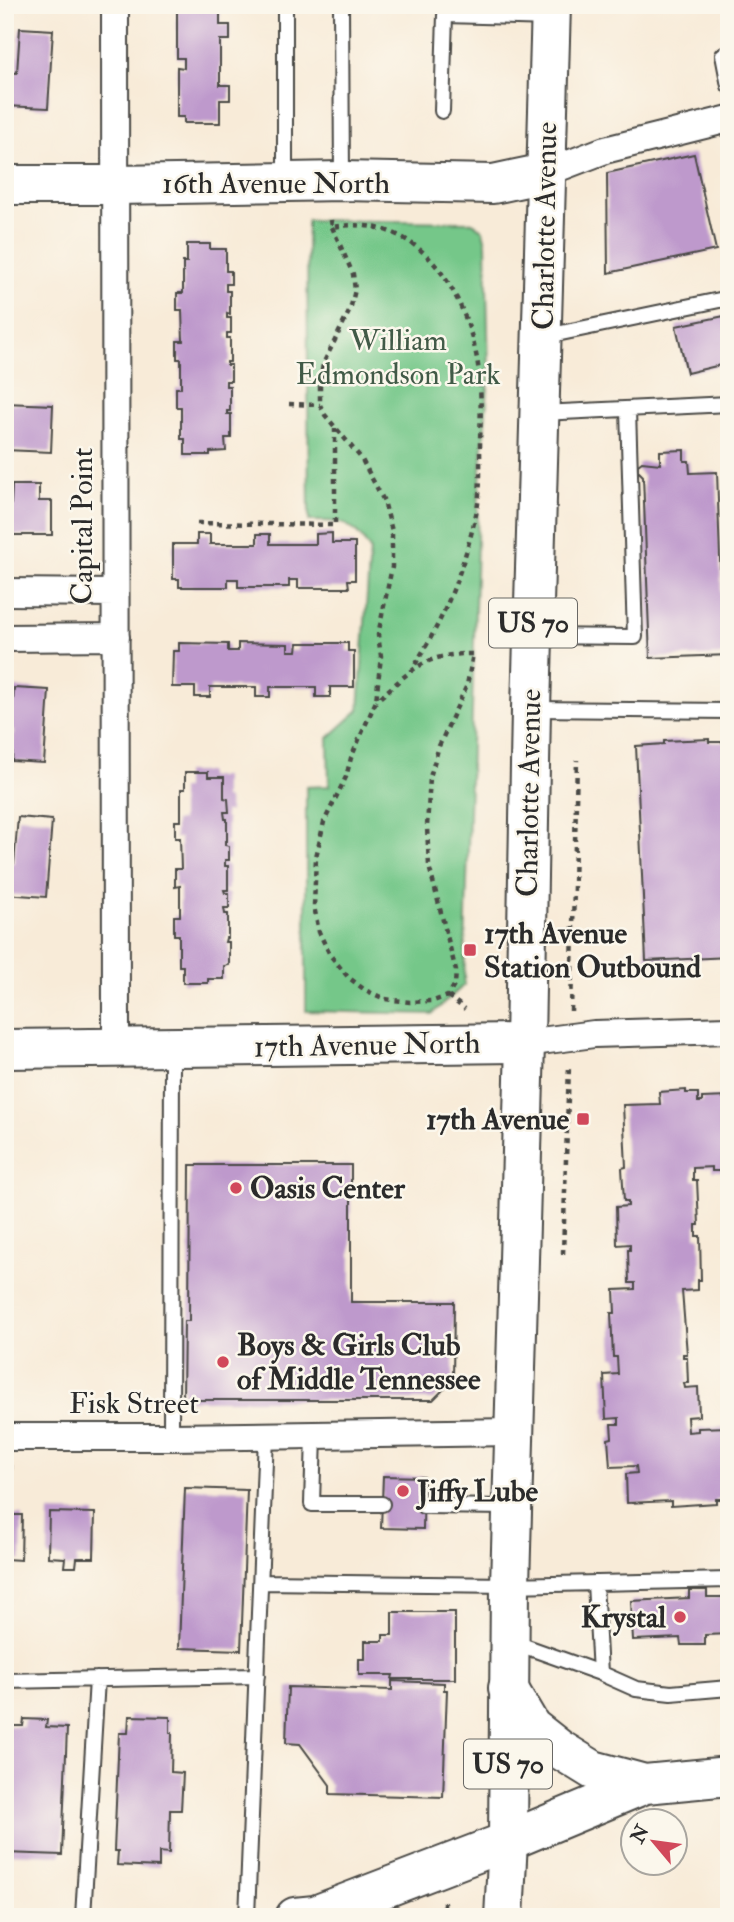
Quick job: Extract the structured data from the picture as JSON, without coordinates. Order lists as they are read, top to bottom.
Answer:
{
  "streets": {
    "main road": [
      "16th Avenue North",
      "Charlotte Avenue",
      "US 70",
      "17th Avenue North"
    ],
    "street": ["Capital Point", "Fisk Street"]
  },
  "crossings": [
    ["16th Avenue North", "Charlotte Avenue"],
    ["16th Avenue North", "Capital Point"],
    ["Charlotte Avenue", "17th Avenue North"],
    ["Charlotte Avenue", "Fisk Street"],
    ["Capital Point", "17th Avenue North"]
  ],
  "parks": ["William Edmondson Park"],
  "places": {
    "transit": ["17th Avenue Station Outbound", "17th Avenue"],
    "other": [
      "Oasis Center",
      "Boys & Girls Club of Middle Tennessee",
      "Jiffy Lube",
      "Krystal"
    ]
  },
  "north": "top left"
}
